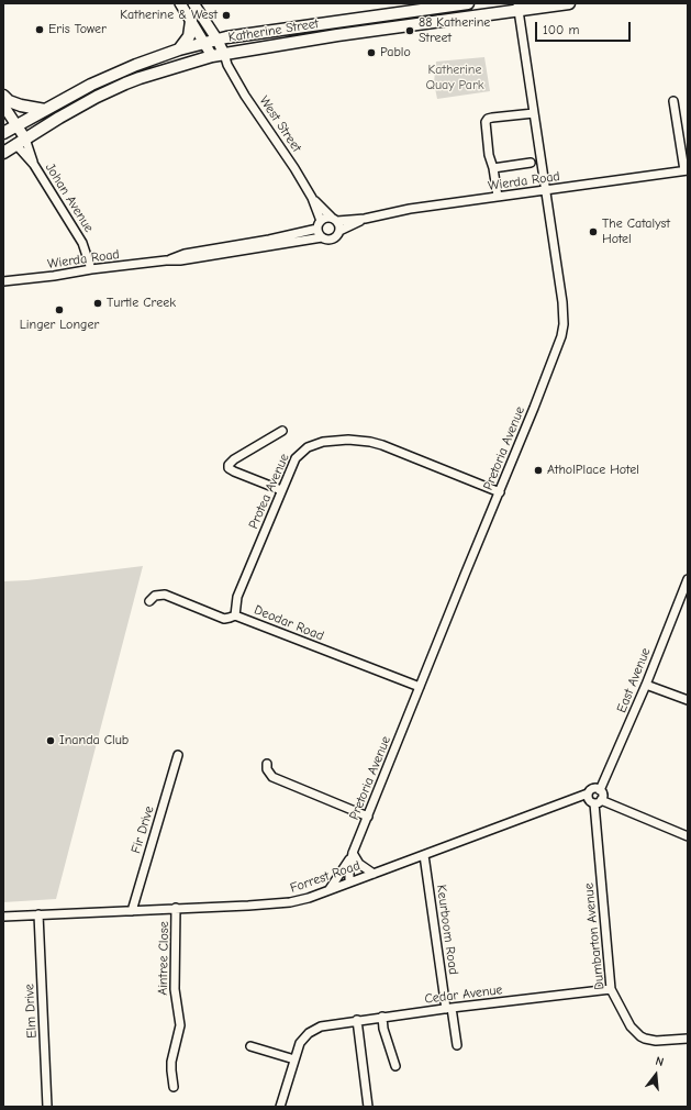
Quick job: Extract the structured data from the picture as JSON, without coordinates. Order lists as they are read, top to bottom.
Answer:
{
  "streets": {
    "main road": ["Katherine Street"],
    "street": [
      "West Street",
      "Wierda Road",
      "Johan Avenue",
      "Pretoria Avenue",
      "Protea Avenue",
      "Deodar Road",
      "East Avenue",
      "Fir Drive",
      "Forrest Road",
      "Keurboom Road",
      "Dumbarton Avenue",
      "Aintree Close",
      "Cedar Avenue",
      "Elm Drive"
    ]
  },
  "crossings": [
    ["Katherine Street", "West Street"],
    ["Katherine Street", "Johan Avenue"],
    ["Katherine Street", "Pretoria Avenue"],
    ["West Street", "Wierda Road"],
    ["Wierda Road", "Johan Avenue"],
    ["Wierda Road", "Pretoria Avenue"],
    ["Pretoria Avenue", "Protea Avenue"],
    ["Pretoria Avenue", "Deodar Road"],
    ["Pretoria Avenue", "Forrest Road"],
    ["Protea Avenue", "Deodar Road"],
    ["East Avenue", "Forrest Road"],
    ["East Avenue", "Dumbarton Avenue"],
    ["Fir Drive", "Forrest Road"],
    ["Forrest Road", "Keurboom Road"],
    ["Forrest Road", "Dumbarton Avenue"],
    ["Forrest Road", "Aintree Close"],
    ["Forrest Road", "Elm Drive"],
    ["Keurboom Road", "Cedar Avenue"],
    ["Dumbarton Avenue", "Cedar Avenue"]
  ],
  "parks": ["Katherine Quay Park"],
  "places": [
    "Katherine & West",
    "Eris Tower",
    "88 Katherine Street",
    "Pablo",
    "The Catalyst Hotel",
    "Turtle Creek",
    "Linger Longer",
    "AtholPlace Hotel",
    "Inanda Club"
  ],
  "scale_bar": "100 m",
  "north": "top"
}
